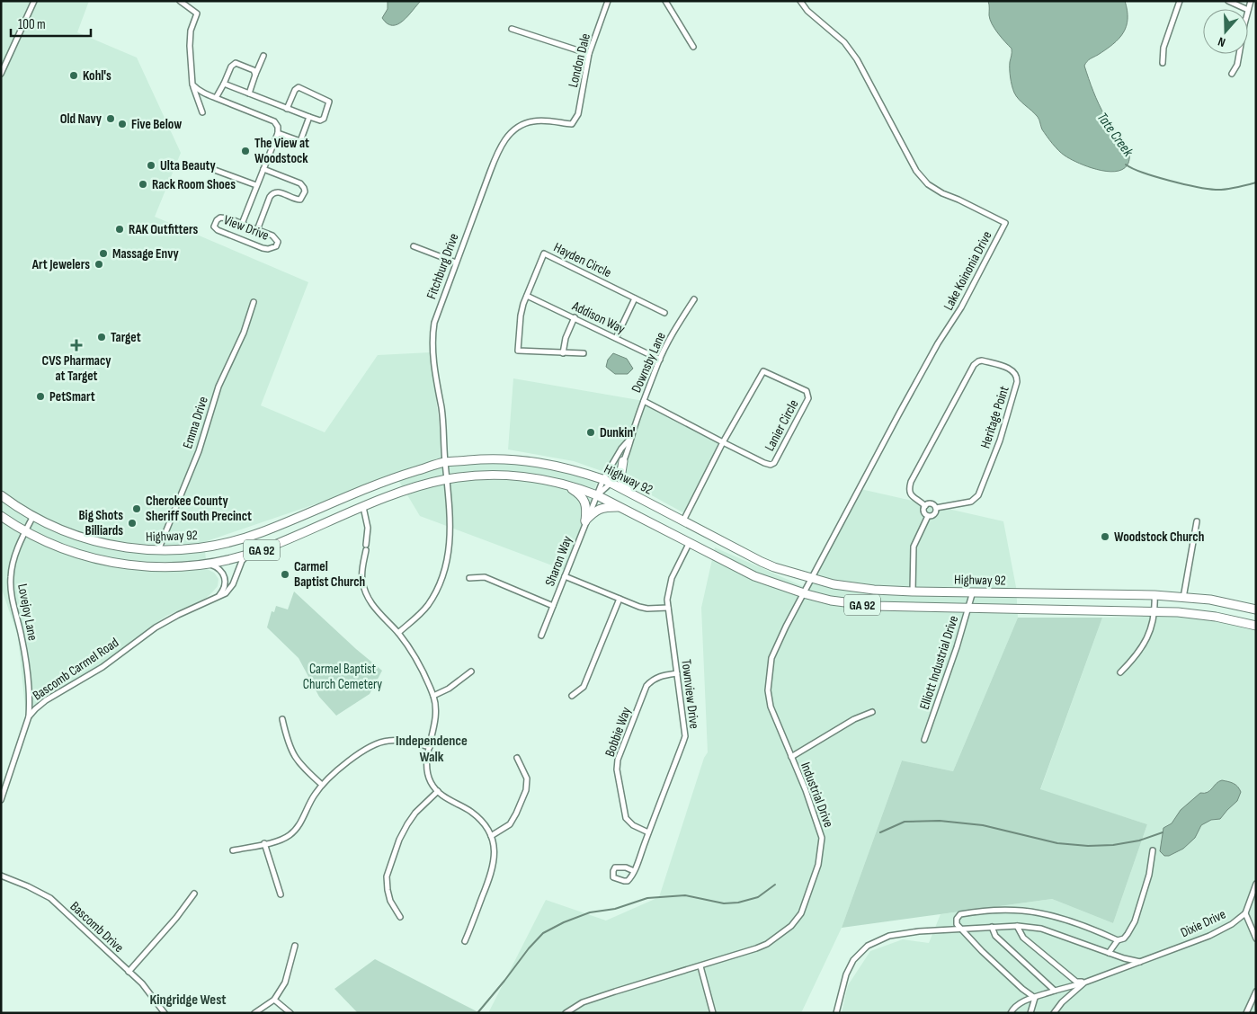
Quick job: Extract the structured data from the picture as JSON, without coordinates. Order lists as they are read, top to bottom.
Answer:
{
  "streets": {
    "main road": ["Highway 92", "GA 92"],
    "street": [
      "London Dale",
      "View Drive",
      "Hayden Circle",
      "Fitchburg Drive",
      "Lake Koinonia Drive",
      "Addison Way",
      "Downsby Lane",
      "Heritage Point",
      "Emma Drive",
      "Lanier Circle",
      "Sharon Way",
      "Lovejoy Lane",
      "Elliott Industrial Drive",
      "Bascomb Carmel Road",
      "Townview Drive",
      "Bobbie Way",
      "Industrial Drive",
      "Dixie Drive",
      "Bascomb Drive"
    ]
  },
  "crossings": [
    ["London Dale", "Fitchburg Drive"],
    ["Hayden Circle", "Addison Way"],
    ["Fitchburg Drive", "Highway 92"],
    ["Lake Koinonia Drive", "Highway 92"],
    ["Lake Koinonia Drive", "Industrial Drive"],
    ["Addison Way", "Downsby Lane"],
    ["Downsby Lane", "Lanier Circle"],
    ["Downsby Lane", "Highway 92"],
    ["Downsby Lane", "Sharon Way"],
    ["Emma Drive", "Highway 92"],
    ["Lanier Circle", "Highway 92"],
    ["Highway 92", "Sharon Way"],
    ["Highway 92", "Lovejoy Lane"],
    ["Highway 92", "Elliott Industrial Drive"],
    ["Highway 92", "Bascomb Carmel Road"],
    ["Highway 92", "Townview Drive"],
    ["Highway 92", "Industrial Drive"],
    ["Lovejoy Lane", "Bascomb Carmel Road"],
    ["Townview Drive", "Bobbie Way"]
  ],
  "districts": ["Independence Walk", "Kingridge West"],
  "water": ["Tate Creek"],
  "parks": ["Carmel Baptist Church Cemetery"],
  "places": {
    "other": [
      "Kohl's",
      "Old Navy",
      "Five Below",
      "The View at Woodstock",
      "Ulta Beauty",
      "Rack Room Shoes",
      "RAK Outfitters",
      "Massage Envy",
      "Art Jewelers",
      "Target",
      "PetSmart",
      "Dunkin'",
      "Cherokee County Sheriff South Precinct",
      "Big Shots Billiards",
      "Woodstock Church",
      "Carmel Baptist Church"
    ],
    "health": ["CVS Pharmacy at Target"]
  },
  "scale_bar": "100 m",
  "north": "bottom"
}
